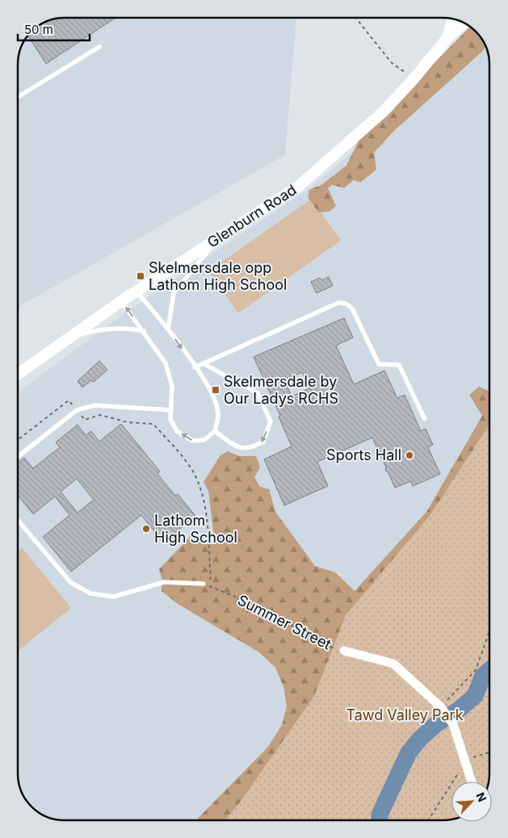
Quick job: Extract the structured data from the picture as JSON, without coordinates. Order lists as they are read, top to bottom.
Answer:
{
  "streets": {
    "street": ["Glenburn Road", "Summer Street"]
  },
  "parks": ["Tawd Valley Park"],
  "places": {
    "transit": ["Skelmersdale opp Lathom High School", "Skelmersdale by Our Ladys RCHS"],
    "other": ["Sports Hall", "Lathom High School"]
  },
  "scale_bar": "50 m",
  "north": "top right"
}
